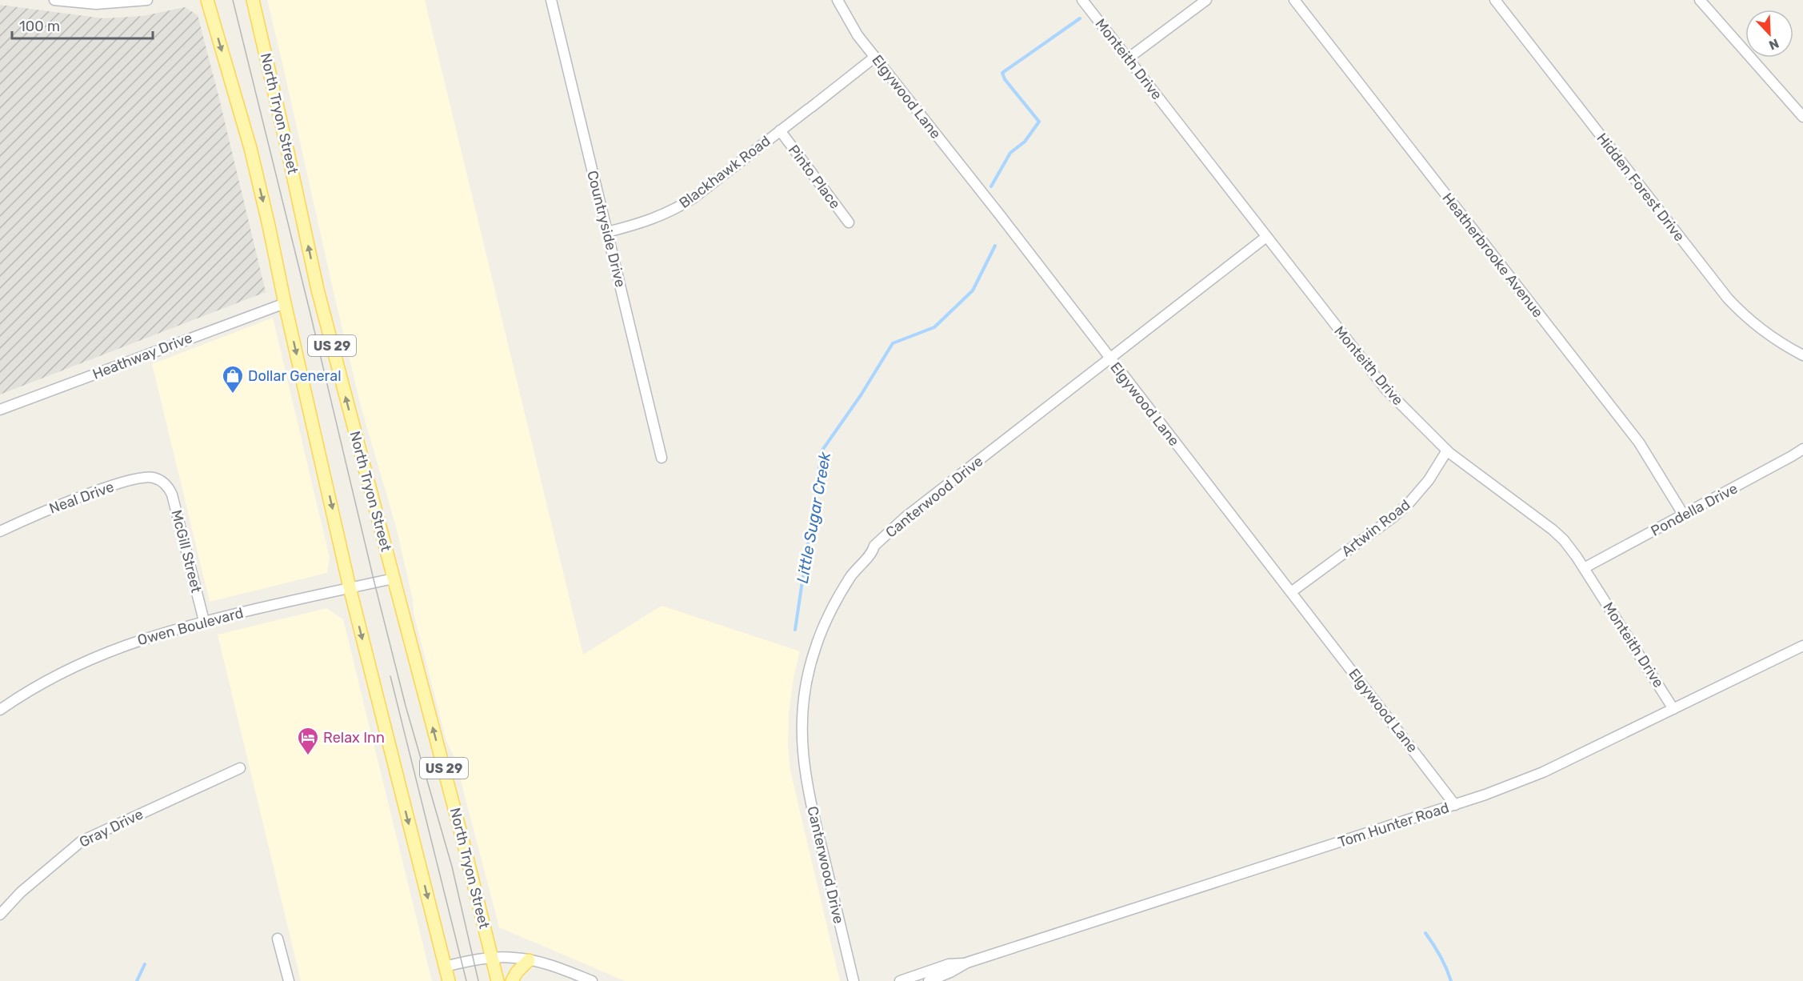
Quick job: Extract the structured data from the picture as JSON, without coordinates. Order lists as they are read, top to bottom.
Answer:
{
  "streets": {
    "main road": ["North Tryon Street", "US 29"],
    "street": [
      "Monteith Drive",
      "Elgywood Lane",
      "Blackhawk Road",
      "Pinto Place",
      "Hidden Forest Drive",
      "Countryside Drive",
      "Heatherbrooke Avenue",
      "Heathway Drive",
      "Canterwood Drive",
      "Neal Drive",
      "Pondella Drive",
      "Artwin Road",
      "McGill Street",
      "Owen Boulevard",
      "Tom Hunter Road",
      "Gray Drive"
    ]
  },
  "crossings": [
    ["Monteith Drive", "Canterwood Drive"],
    ["Monteith Drive", "Pondella Drive"],
    ["Monteith Drive", "Artwin Road"],
    ["Monteith Drive", "Tom Hunter Road"],
    ["Elgywood Lane", "Blackhawk Road"],
    ["Elgywood Lane", "Canterwood Drive"],
    ["Elgywood Lane", "Artwin Road"],
    ["Elgywood Lane", "Tom Hunter Road"],
    ["North Tryon Street", "Owen Boulevard"],
    ["Blackhawk Road", "Pinto Place"],
    ["Blackhawk Road", "Countryside Drive"],
    ["Heatherbrooke Avenue", "Pondella Drive"],
    ["US 29", "Heathway Drive"],
    ["US 29", "Owen Boulevard"],
    ["Neal Drive", "McGill Street"],
    ["McGill Street", "Owen Boulevard"]
  ],
  "water": ["Little Sugar Creek"],
  "places": {
    "shop": ["Dollar General"],
    "hotel": ["Relax Inn"]
  },
  "scale_bar": "100 m",
  "north": "bottom right"
}
